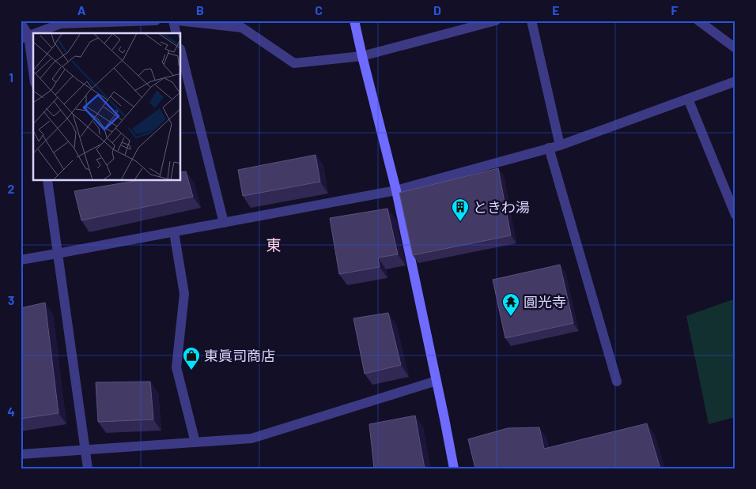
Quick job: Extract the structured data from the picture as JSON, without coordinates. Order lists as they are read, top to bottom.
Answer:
{
  "districts": ["東"],
  "places": {
    "building": ["ときわ湯"],
    "temple": ["圓光寺"],
    "shop": ["東眞司商店"]
  },
  "grid": {
    "columns": [
      "A",
      "B",
      "C",
      "D",
      "E",
      "F"
    ],
    "rows": [
      "1",
      "2",
      "3",
      "4"
    ]
  }
}
